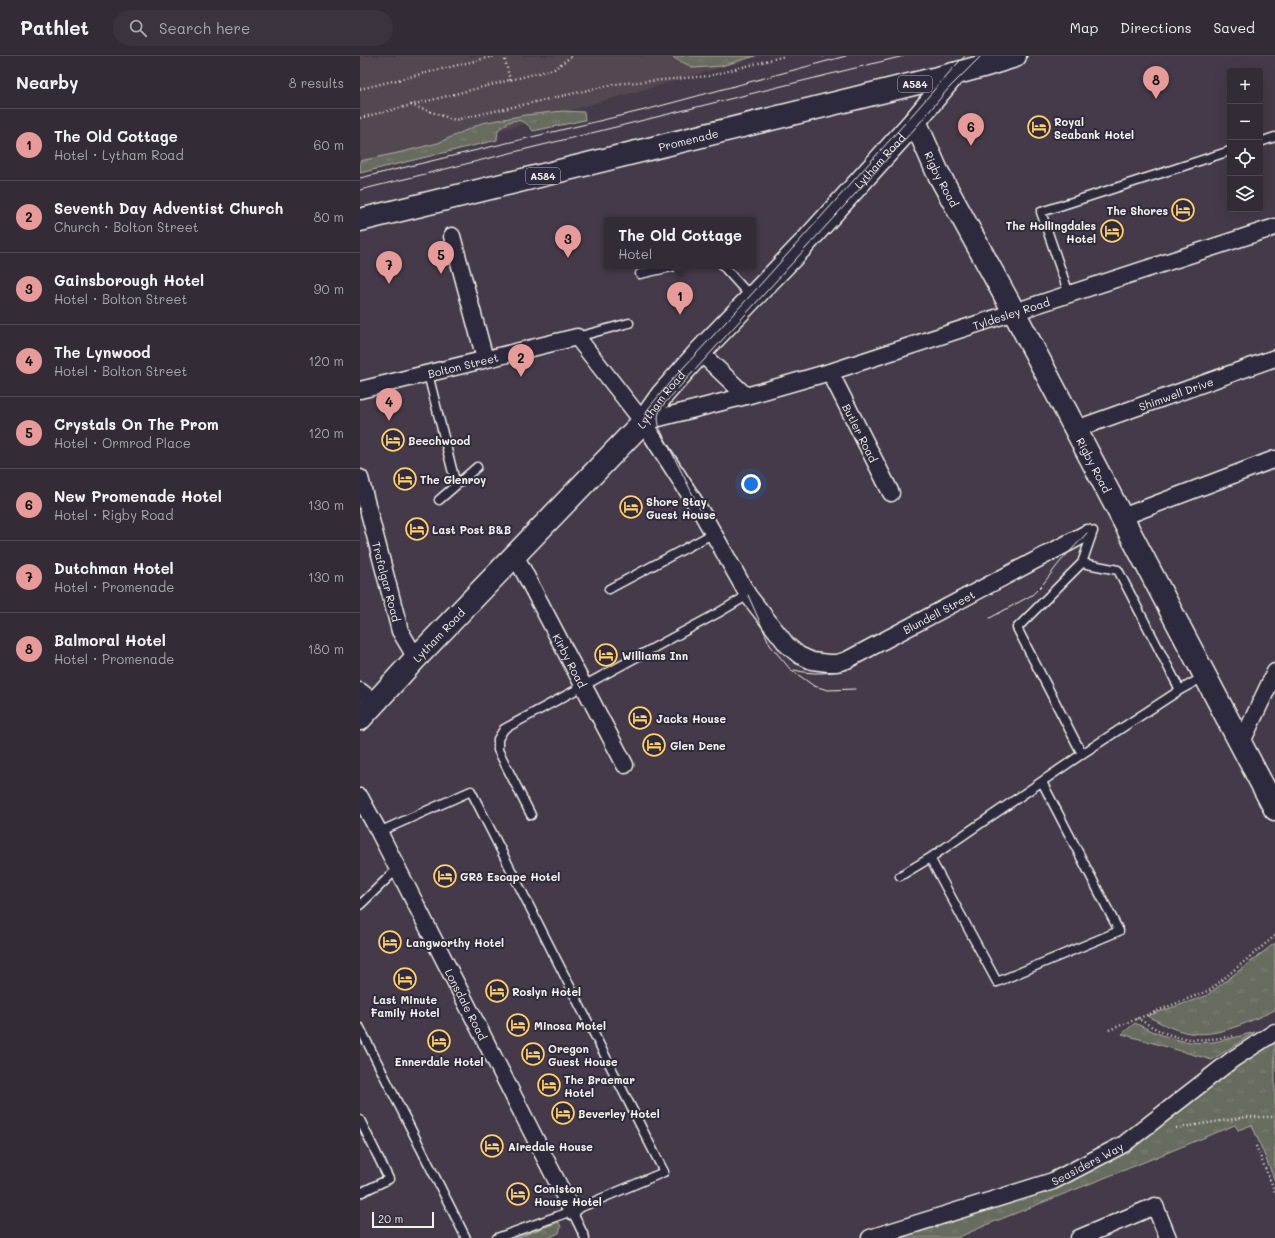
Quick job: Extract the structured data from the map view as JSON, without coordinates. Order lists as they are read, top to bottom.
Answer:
{
  "streets": {
    "main road": [
      "A584",
      "Promenade",
      "Lytham Road",
      "Rigby Road"
    ],
    "street": [
      "Tyldesley Road",
      "Bolton Street",
      "Shimwell Drive",
      "Butler Road",
      "Trafalgar Road",
      "Blundell Street",
      "Kirby Road",
      "Lonsdale Road",
      "Seasiders Way"
    ]
  },
  "crossings": [
    ["Promenade", "Lytham Road"],
    ["Lytham Road", "Rigby Road"],
    ["Lytham Road", "Tyldesley Road"],
    ["Lytham Road", "Trafalgar Road"],
    ["Lytham Road", "Blundell Street"],
    ["Lytham Road", "Kirby Road"],
    ["Rigby Road", "Tyldesley Road"],
    ["Rigby Road", "Shimwell Drive"],
    ["Tyldesley Road", "Butler Road"],
    ["Tyldesley Road", "Blundell Street"]
  ],
  "places": {
    "hotel": [
      "Royal Seabank Hotel",
      "The Shores",
      "The Hollingdales Hotel",
      "Beechwood",
      "The Glenroy",
      "Shore Stay Guest House",
      "Last Post B&B",
      "Williams Inn",
      "Jacks House",
      "Glen Dene",
      "GR8 Escape Hotel",
      "Langworthy Hotel",
      "Last Minute Family Hotel",
      "Roslyn Hotel",
      "Minosa Motel",
      "Ennerdale Hotel",
      "Oregon Guest House",
      "The Braemar Hotel",
      "Beverley Hotel",
      "Airedale House",
      "Coniston House Hotel"
    ]
  },
  "scale_bar": "20 m",
  "page": {
    "header": "Pathlet",
    "search": "Search here",
    "nav": ["Map", "Directions", "Saved"],
    "heading": ["Nearby", "8 results"],
    "pins": [
      "8",
      "6",
      "3",
      "5",
      "7",
      "1",
      "2",
      "4"
    ],
    "map_buttons": ["+", "−"],
    "list": [
      {
        "mark": "1",
        "name": "The Old Cottage",
        "note": "Hotel · Lytham Road",
        "value": "60 m"
      },
      {
        "mark": "2",
        "name": "Seventh Day Adventist Church",
        "note": "Church · Bolton Street",
        "value": "80 m"
      },
      {
        "mark": "3",
        "name": "Gainsborough Hotel",
        "note": "Hotel · Bolton Street",
        "value": "90 m"
      },
      {
        "mark": "4",
        "name": "The Lynwood",
        "note": "Hotel · Bolton Street",
        "value": "120 m"
      },
      {
        "mark": "5",
        "name": "Crystals On The Prom",
        "note": "Hotel · Ormrod Place",
        "value": "120 m"
      },
      {
        "mark": "6",
        "name": "New Promenade Hotel",
        "note": "Hotel · Rigby Road",
        "value": "130 m"
      },
      {
        "mark": "7",
        "name": "Dutchman Hotel",
        "note": "Hotel · Promenade",
        "value": "130 m"
      },
      {
        "mark": "8",
        "name": "Balmoral Hotel",
        "note": "Hotel · Promenade",
        "value": "180 m"
      }
    ],
    "popup": ["The Old Cottage", "Hotel"],
    "scale": "20 m"
  }
}
